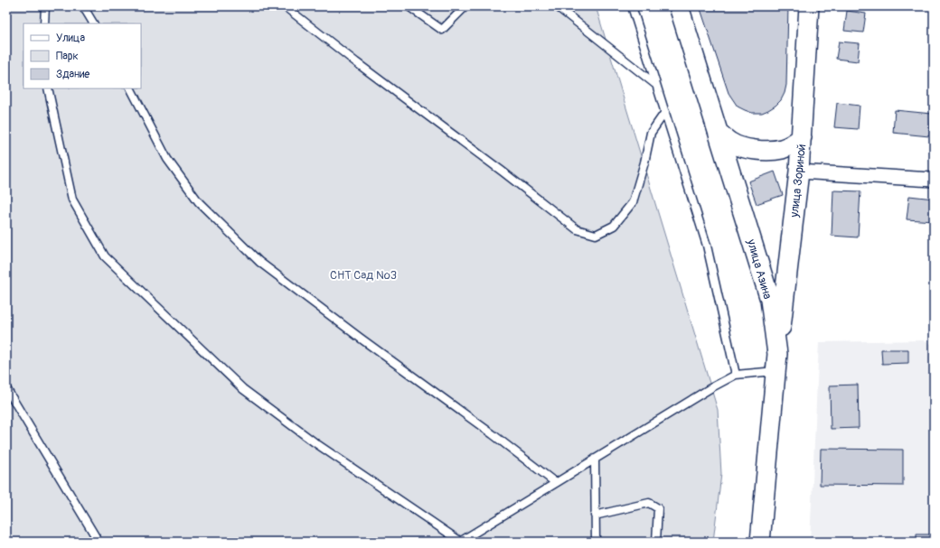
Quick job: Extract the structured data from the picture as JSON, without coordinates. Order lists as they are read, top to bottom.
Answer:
{
  "streets": {
    "main road": ["улица Зориной", "улица Азина"]
  },
  "crossings": [
    ["улица Зориной", "улица Азина"]
  ],
  "parks": ["СНТ Сад №3"],
  "legend": ["Улица", "Парк", "Здание"]
}
